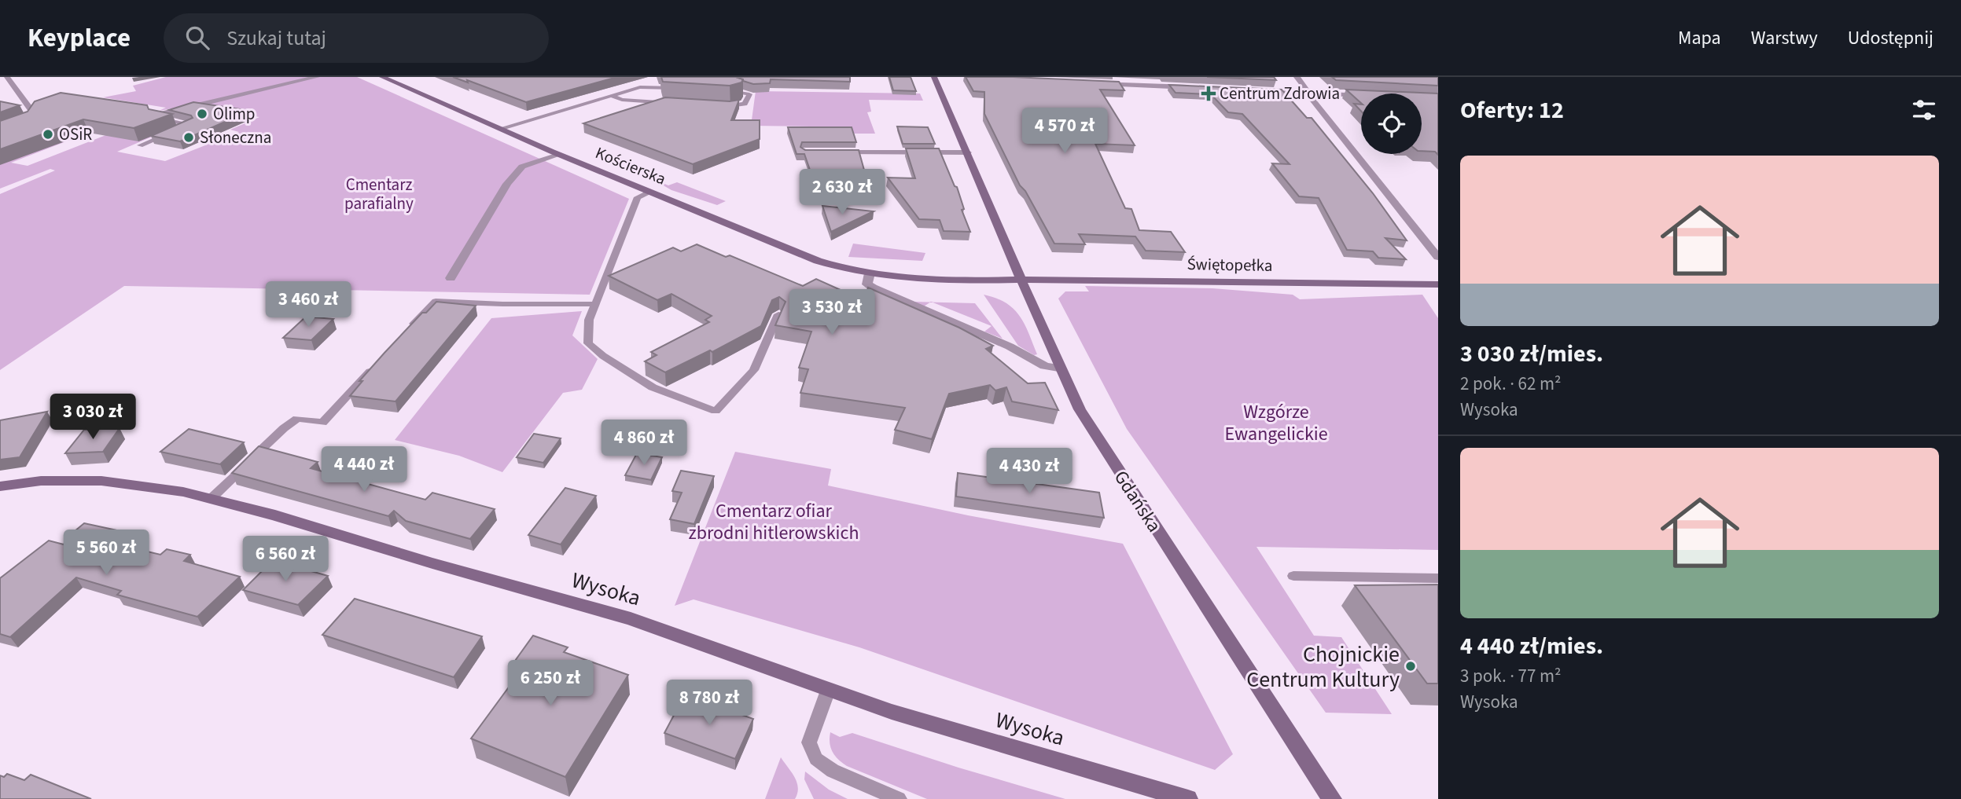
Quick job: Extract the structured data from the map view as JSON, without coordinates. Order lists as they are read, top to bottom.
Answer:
{
  "streets": {
    "main road": [
      "Kościerska",
      "Świętopełka",
      "Gdańska",
      "Wysoka"
    ]
  },
  "crossings": [
    ["Kościerska", "Świętopełka"],
    ["Kościerska", "Gdańska"],
    ["Świętopełka", "Gdańska"]
  ],
  "parks": ["Cmentarz parafialny", "Wzgórze Ewangelickie", "Cmentarz ofiar zbrodni hitlerowskich"],
  "places": {
    "health": ["Centrum Zdrowia"],
    "other": [
      "Olimp",
      "OSiR",
      "Słoneczna",
      "Chojnickie Centrum Kultury"
    ]
  },
  "page": {
    "header": "Keyplace",
    "search": "Szukaj tutaj",
    "nav": ["Mapa", "Warstwy", "Udostępnij"],
    "heading": "Oferty: 12",
    "price": [
      "4 570 zł",
      "2 630 zł",
      "3 460 zł",
      "3 530 zł",
      "3 030 zł",
      "4 860 zł",
      "4 440 zł",
      "4 430 zł",
      "5 560 zł",
      "6 560 zł",
      "6 250 zł",
      "8 780 zł"
    ],
    "list": [
      {
        "name": "3 030 zł/mies.",
        "note": "2 pok. · 62 m² · Wysoka"
      },
      {
        "name": "4 440 zł/mies.",
        "note": "3 pok. · 77 m² · Wysoka"
      }
    ]
  }
}
